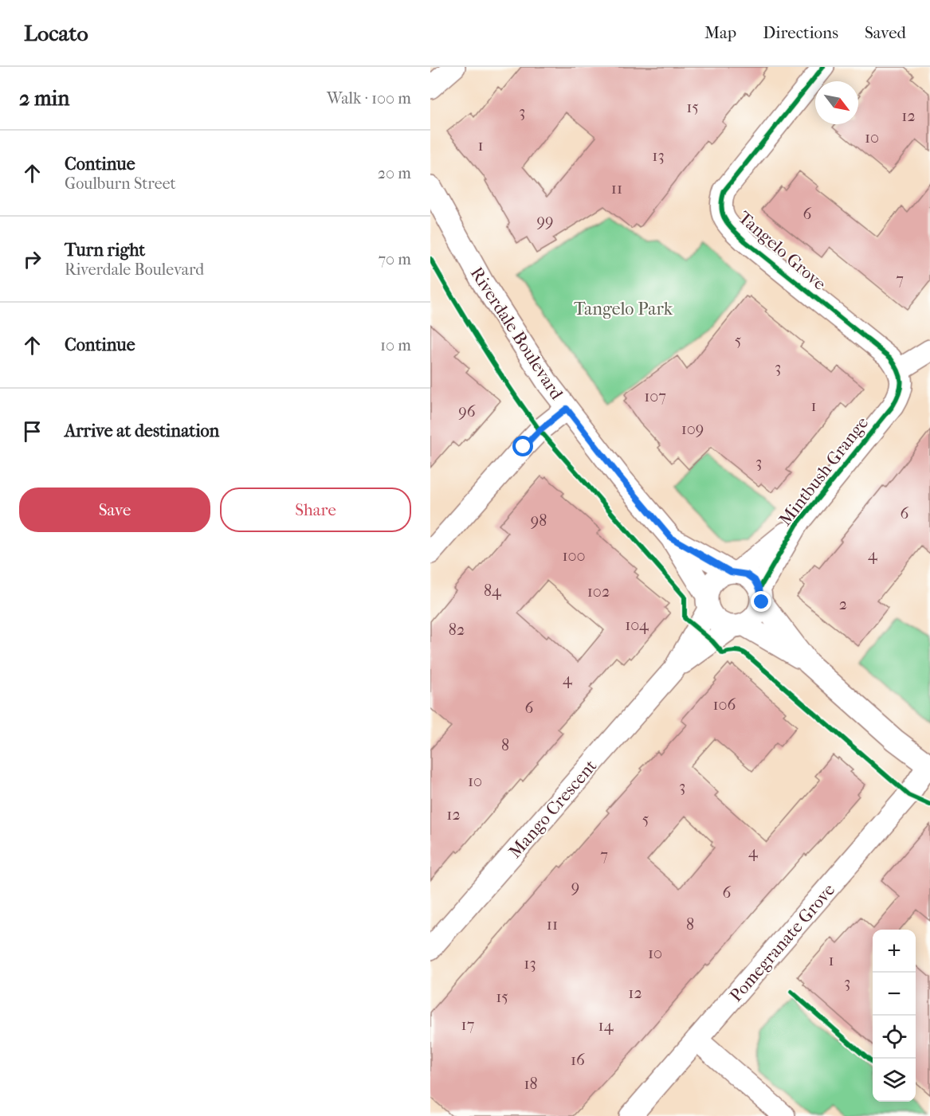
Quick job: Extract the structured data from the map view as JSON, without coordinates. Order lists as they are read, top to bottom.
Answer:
{
  "streets": {
    "street": [
      "Tangelo Grove",
      "Riverdale Boulevard",
      "Mintbush Grange",
      "Mango Crescent",
      "Pomegranate Grove"
    ]
  },
  "crossings": [
    ["Tangelo Grove", "Mintbush Grange"],
    ["Riverdale Boulevard", "Mintbush Grange"],
    ["Riverdale Boulevard", "Mango Crescent"],
    ["Mintbush Grange", "Mango Crescent"]
  ],
  "parks": ["Tangelo Park"],
  "house_numbers": [
    "15",
    "3",
    "12",
    "10",
    "1",
    "13",
    "11",
    "6",
    "99",
    "7",
    "5",
    "3",
    "107",
    "1",
    "96",
    "109",
    "3",
    "6",
    "98",
    "4",
    "100",
    "84",
    "102",
    "2",
    "104",
    "82",
    "4",
    "106",
    "6",
    "8",
    "10",
    "3",
    "12",
    "5",
    "4",
    "7",
    "9",
    "6",
    "11",
    "8",
    "10",
    "1",
    "13",
    "3",
    "12",
    "15",
    "17",
    "14",
    "16",
    "18"
  ],
  "north": "bottom right",
  "page": {
    "header": "Locato",
    "nav": ["Map", "Directions", "Saved"],
    "heading": ["2 min", "Walk · 100 m"],
    "list": [
      ["Continue", "Goulburn Street", "20 m"],
      ["Turn right", "Riverdale Boulevard", "70 m"],
      ["Continue", "10 m"],
      "Arrive at destination"
    ],
    "buttons": ["Save", "Share"],
    "map_buttons": ["+", "−"]
  }
}
